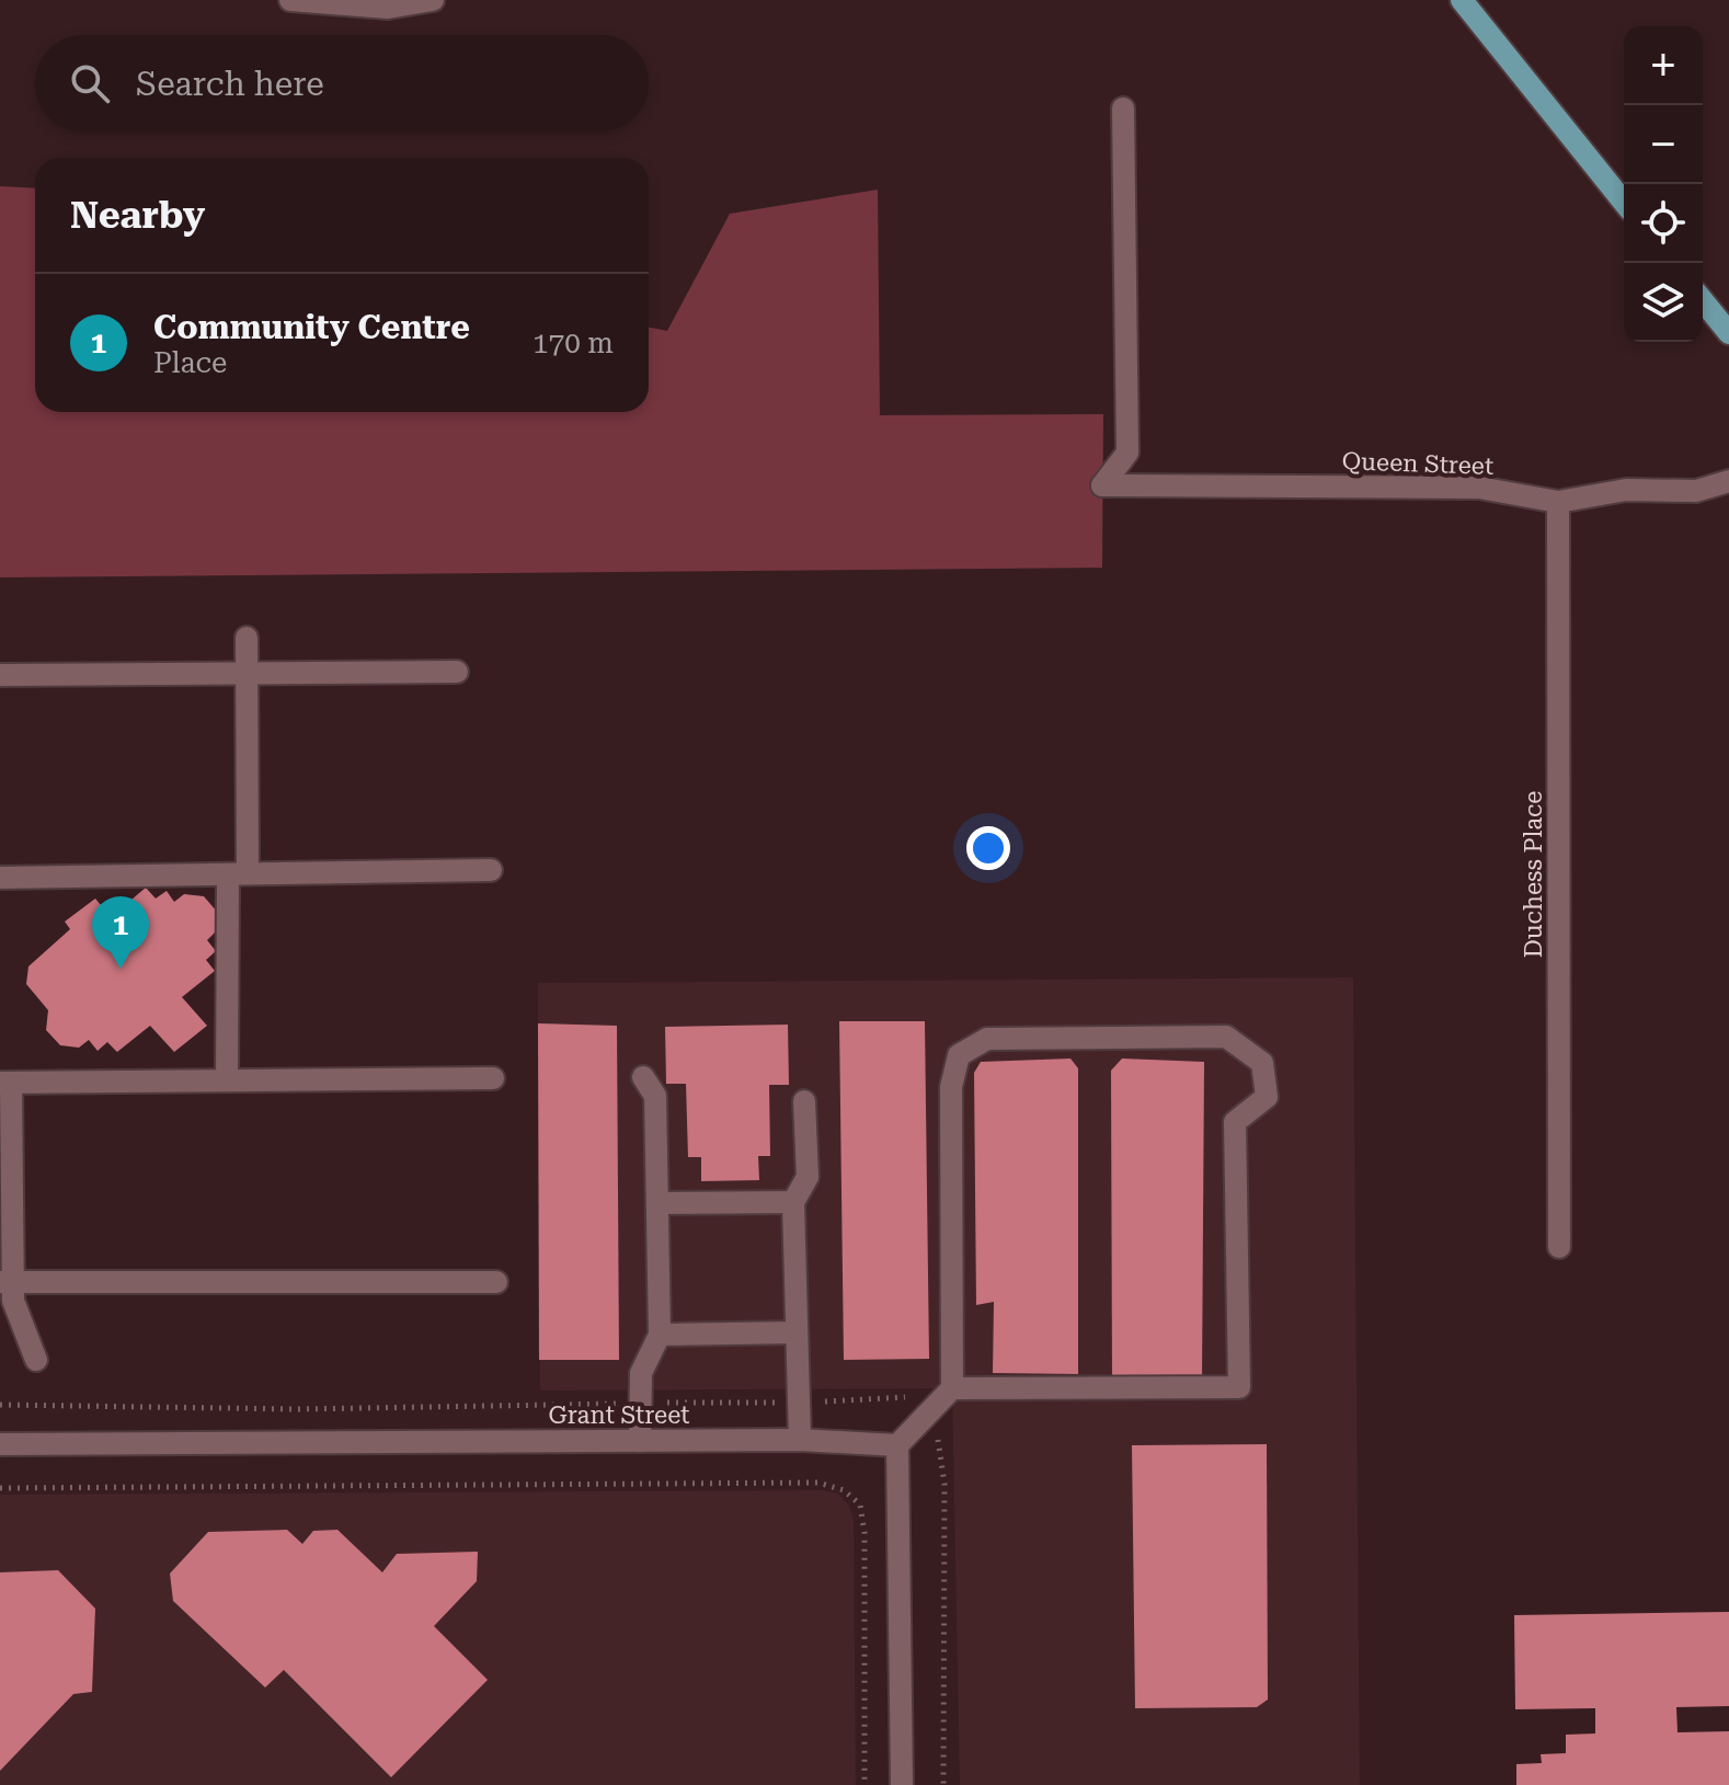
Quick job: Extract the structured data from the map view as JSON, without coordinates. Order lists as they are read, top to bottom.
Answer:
{
  "streets": {
    "street": ["Queen Street", "Duchess Place", "Grant Street"]
  },
  "crossings": [
    ["Queen Street", "Duchess Place"]
  ],
  "page": {
    "map_buttons": ["+", "−"],
    "search": "Search here",
    "heading": "Nearby",
    "list": [
      {
        "mark": "1",
        "name": "Community Centre",
        "note": "Place",
        "value": "170 m"
      }
    ],
    "pins": "1"
  }
}
